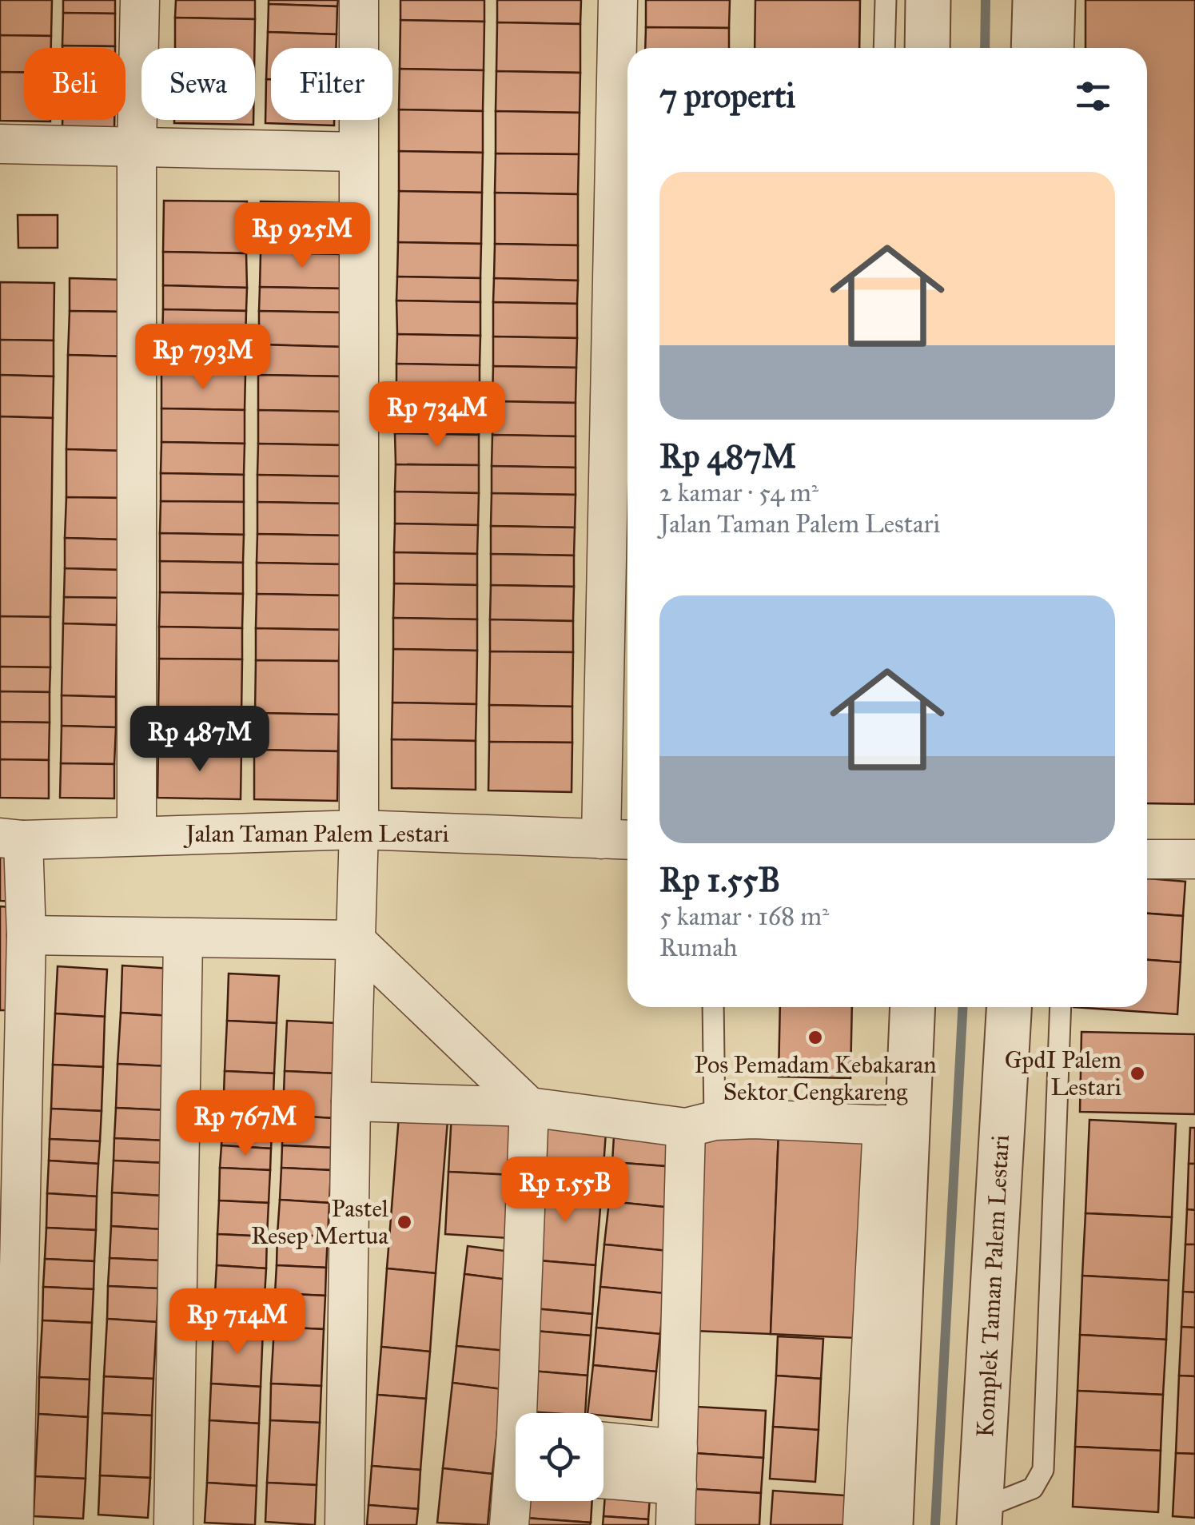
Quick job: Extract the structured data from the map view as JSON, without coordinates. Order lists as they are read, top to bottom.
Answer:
{
  "streets": {
    "street": ["Jalan Taman Palem Lestari", "Komplek Taman Palem Lestari"]
  },
  "places": ["Pos Pemadam Kebakaran Sektor Cengkareng", "GpdI Palem Lestari", "Pastel Resep Mertua"],
  "page": {
    "chip": ["Beli", "Sewa", "Filter"],
    "heading": "7 properti",
    "list": [
      {
        "name": "Rp 487M",
        "note": "2 kamar · 54 m² · Jalan Taman Palem Lestari"
      },
      {
        "name": "Rp 1.55B",
        "note": "5 kamar · 168 m² · Rumah"
      }
    ],
    "price": [
      "Rp 925M",
      "Rp 793M",
      "Rp 734M",
      "Rp 487M",
      "Rp 767M",
      "Rp 1.55B",
      "Rp 714M"
    ]
  }
}
